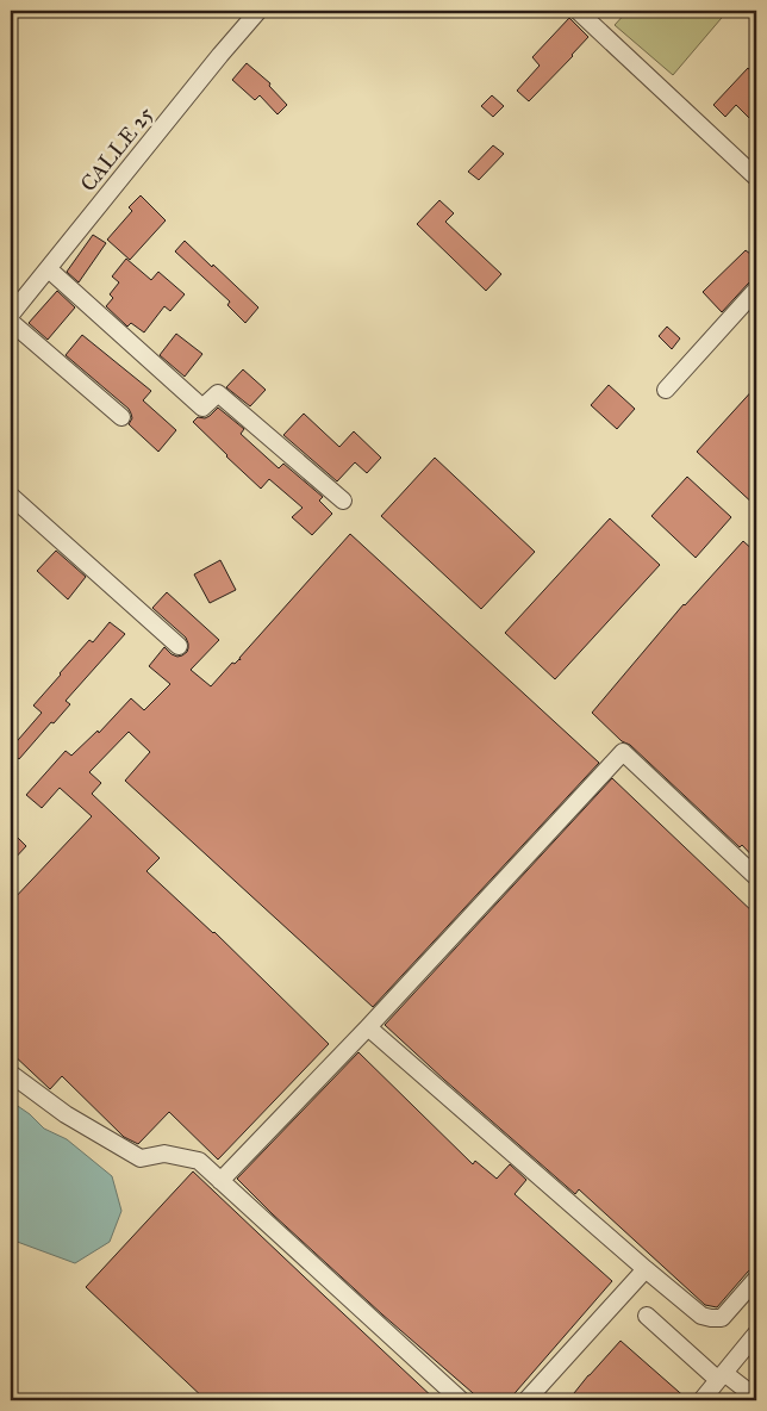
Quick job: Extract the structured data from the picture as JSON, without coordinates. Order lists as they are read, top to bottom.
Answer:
{
  "streets": {
    "street": ["CALLE 25"]
  }
}
